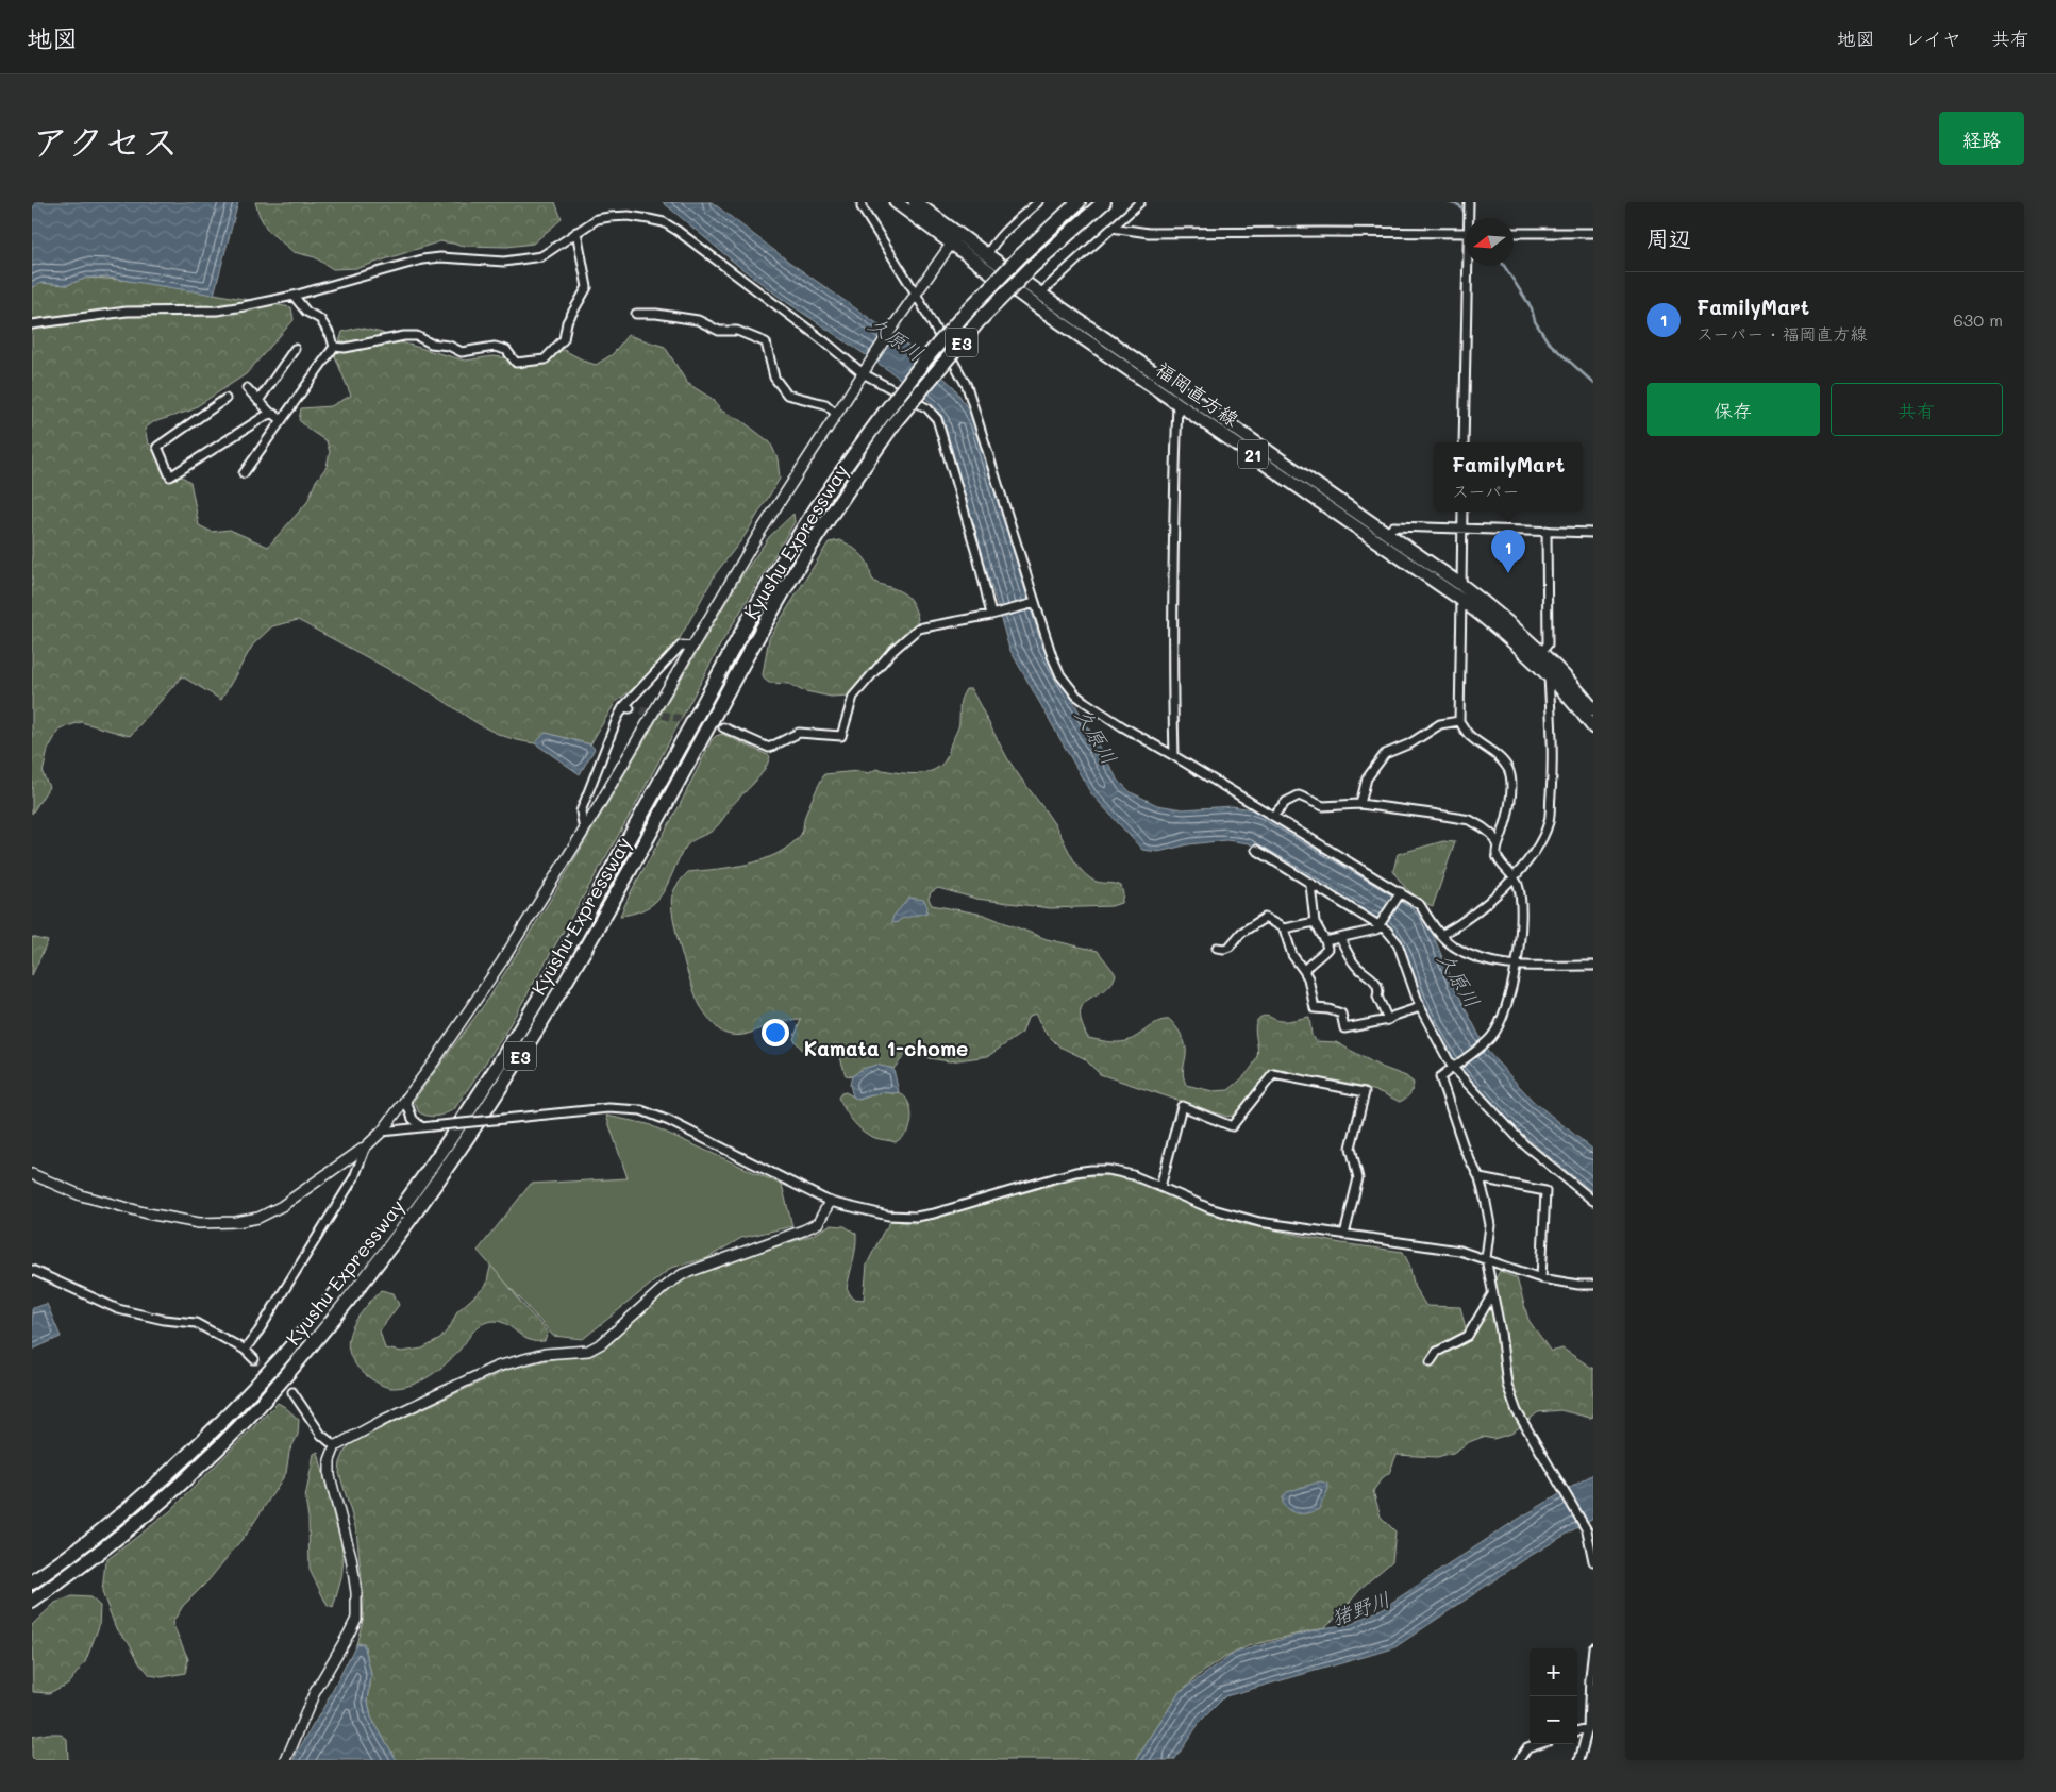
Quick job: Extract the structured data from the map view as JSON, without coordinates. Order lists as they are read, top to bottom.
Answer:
{
  "streets": {
    "highway": ["E3", "Kyushu Expressway"],
    "main road": ["福岡直方線", "21"]
  },
  "districts": ["Kamata 1-chome"],
  "water": ["久原川", "猪野川"],
  "north": "left",
  "page": {
    "header": "地図",
    "nav": ["地図", "レイヤ", "共有"],
    "title": "アクセス",
    "buttons": [
      "経路",
      ["保存", "共有"]
    ],
    "heading": "周辺",
    "list": [
      {
        "mark": "1",
        "name": "FamilyMart",
        "note": "スーパー · 福岡直方線",
        "value": "630 m"
      }
    ],
    "popup": ["FamilyMart", "スーパー"],
    "pins": "1",
    "map_buttons": ["+", "−"]
  }
}
